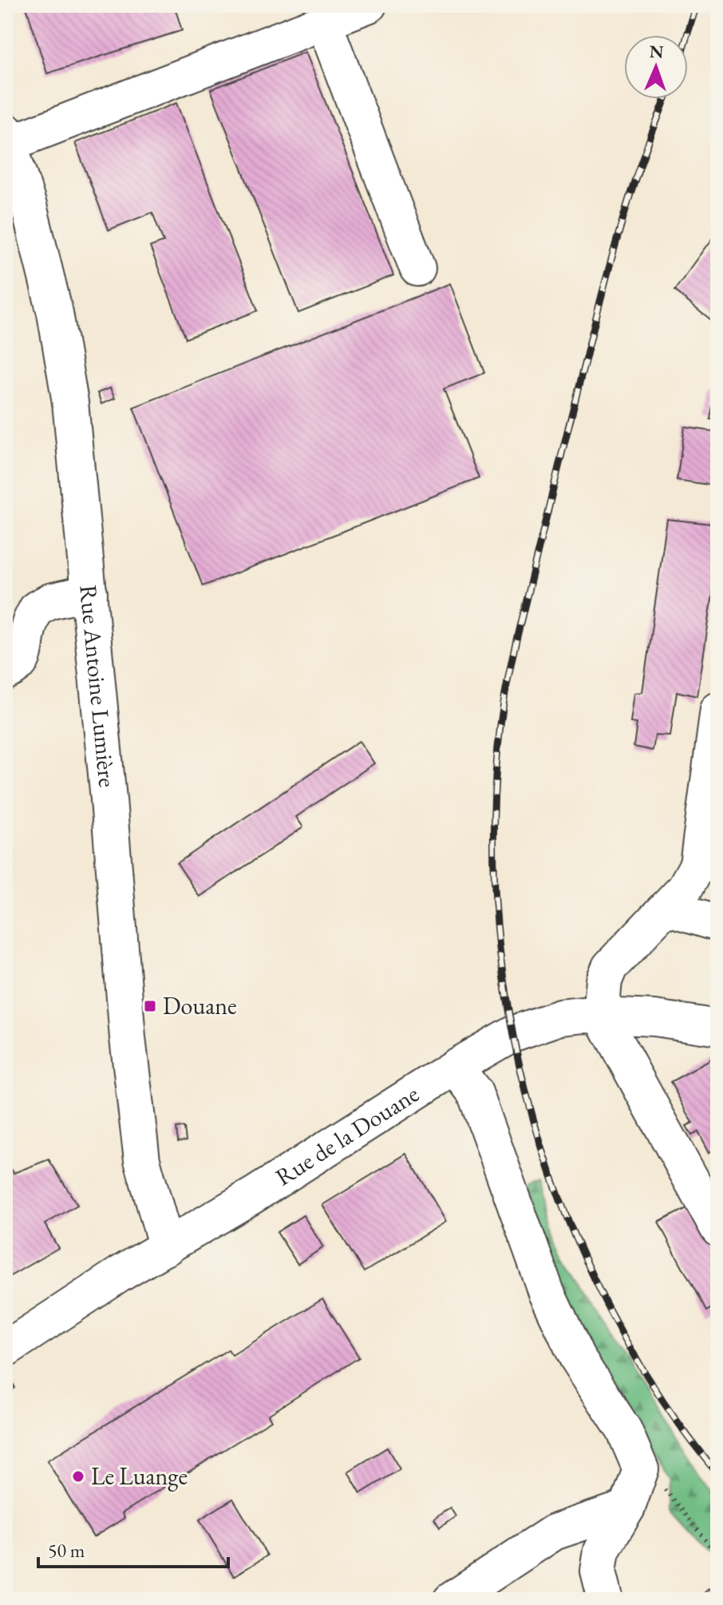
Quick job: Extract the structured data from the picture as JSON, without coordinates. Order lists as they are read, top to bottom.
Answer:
{
  "streets": {
    "street": ["Rue Antoine Lumière", "Rue de la Douane"]
  },
  "crossings": [
    ["Rue Antoine Lumière", "Rue de la Douane"]
  ],
  "places": {
    "transit": ["Douane"],
    "other": ["Le Luange"]
  },
  "scale_bar": "50 m",
  "north": "top"
}
